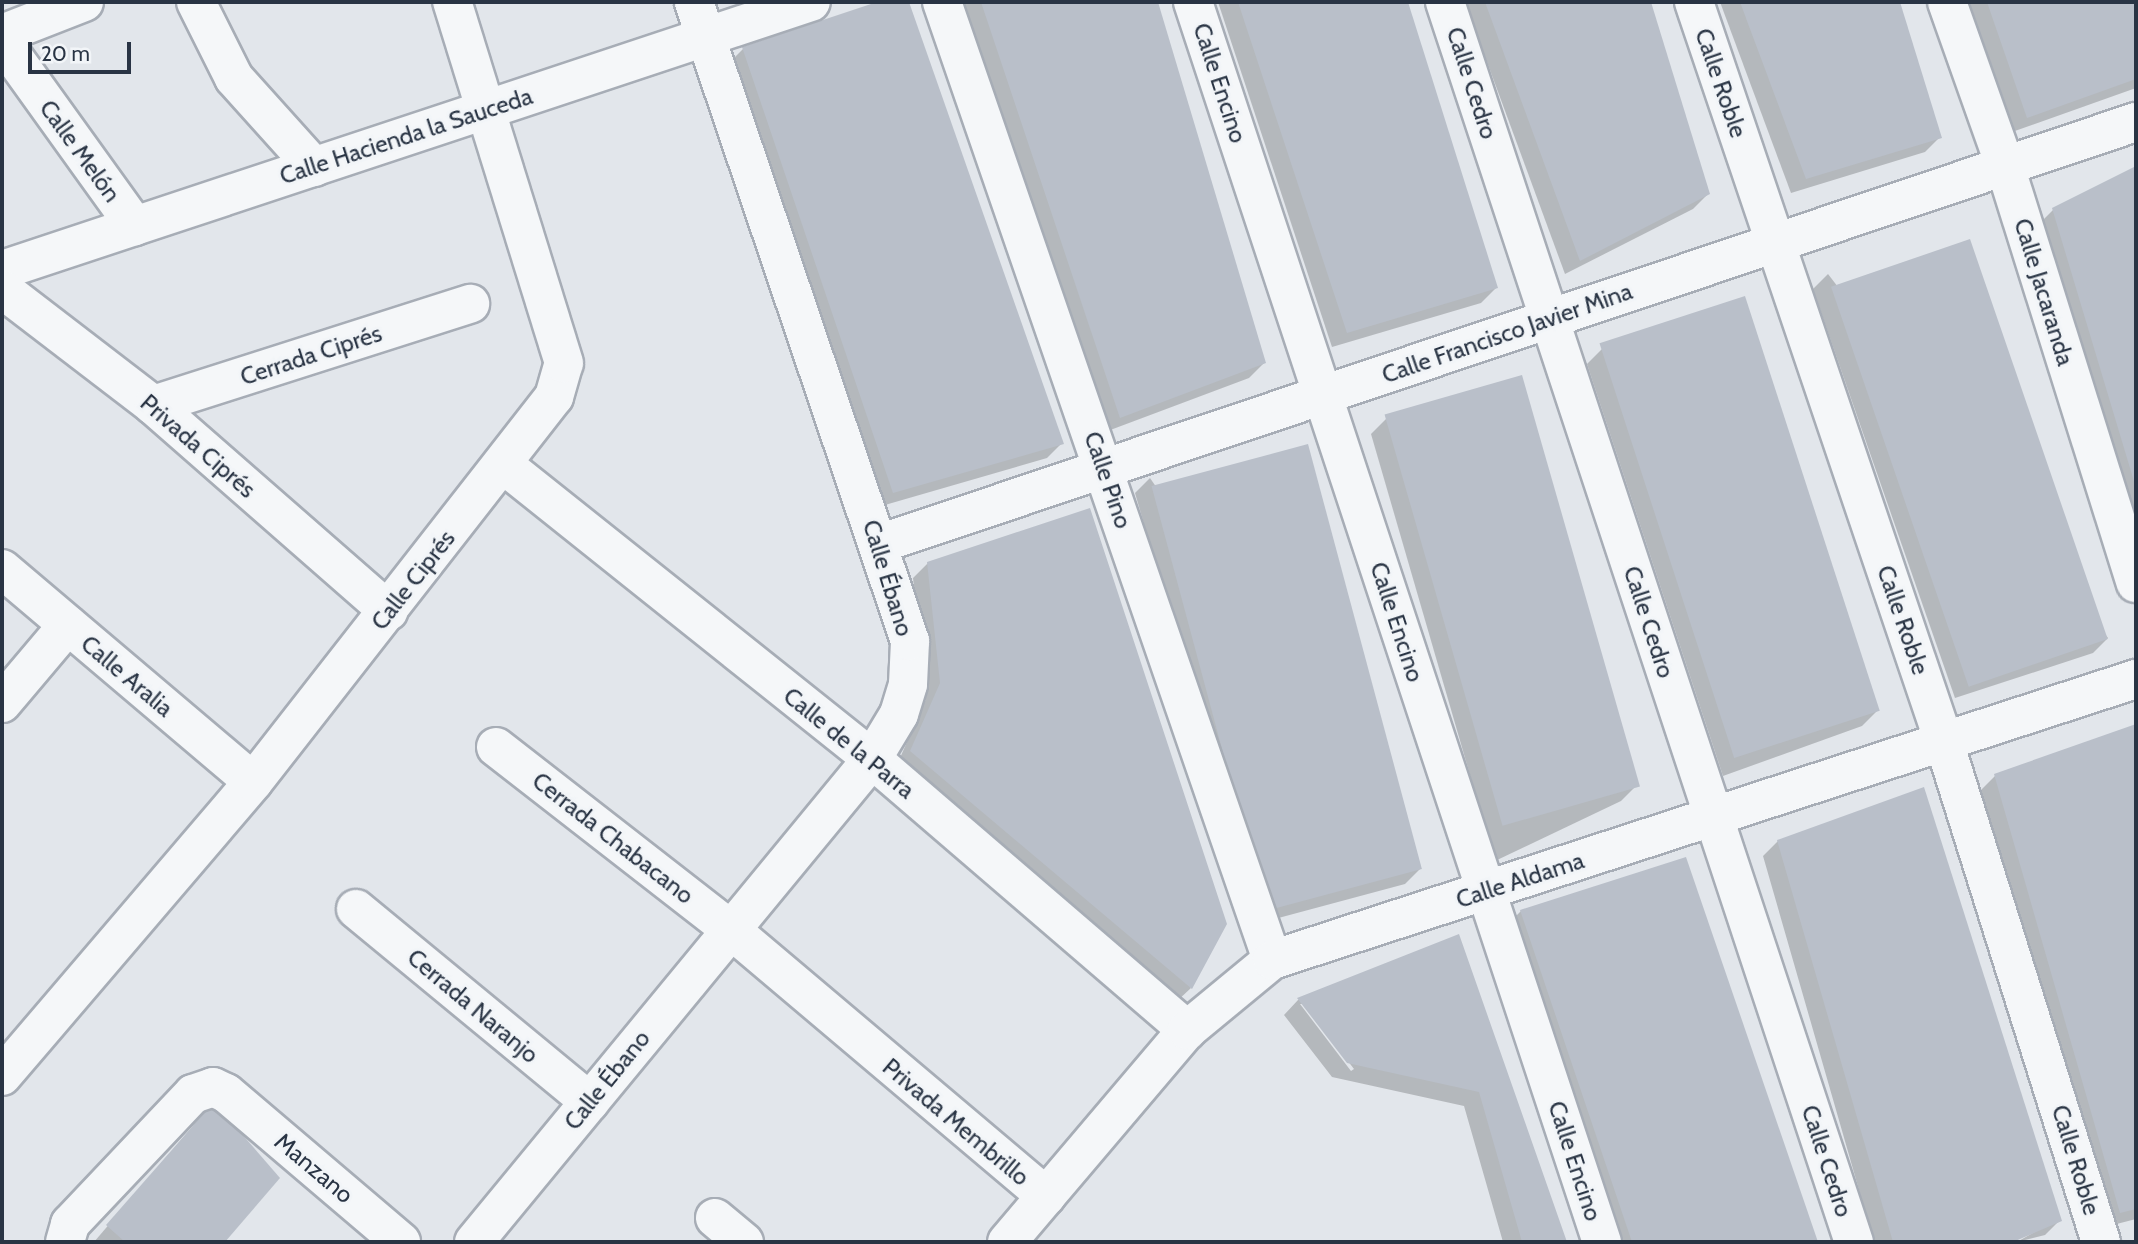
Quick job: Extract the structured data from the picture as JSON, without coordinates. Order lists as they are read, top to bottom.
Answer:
{
  "streets": {
    "street": [
      "Calle Encino",
      "Calle Cedro",
      "Calle Roble",
      "Calle Hacienda la Sauceda",
      "Calle Melón",
      "Calle Jacaranda",
      "Calle Francisco Javier Mina",
      "Cerrada Ciprés",
      "Privada Ciprés",
      "Calle Pino",
      "Calle Ébano",
      "Calle Ciprés",
      "Calle Aralia",
      "Calle de la Parra",
      "Cerrada Chabacano",
      "Calle Aldama",
      "Cerrada Naranjo",
      "Privada Membrillo",
      "Manzano"
    ]
  },
  "crossings": [
    ["Calle Encino", "Calle Francisco Javier Mina"],
    ["Calle Encino", "Calle Aldama"],
    ["Calle Cedro", "Calle Francisco Javier Mina"],
    ["Calle Cedro", "Calle Aldama"],
    ["Calle Roble", "Calle Francisco Javier Mina"],
    ["Calle Roble", "Calle Aldama"],
    ["Calle Hacienda la Sauceda", "Calle Melón"],
    ["Calle Hacienda la Sauceda", "Calle Ébano"],
    ["Calle Hacienda la Sauceda", "Calle Ciprés"],
    ["Calle Jacaranda", "Calle Francisco Javier Mina"],
    ["Calle Francisco Javier Mina", "Calle Pino"],
    ["Calle Francisco Javier Mina", "Calle Ébano"],
    ["Cerrada Ciprés", "Privada Ciprés"],
    ["Privada Ciprés", "Calle Ciprés"],
    ["Calle Pino", "Calle Aldama"],
    ["Calle Ébano", "Calle de la Parra"],
    ["Calle Ébano", "Cerrada Chabacano"],
    ["Calle Ébano", "Cerrada Naranjo"],
    ["Calle Ciprés", "Calle Aralia"],
    ["Calle Ciprés", "Calle de la Parra"],
    ["Calle de la Parra", "Calle Aldama"],
    ["Cerrada Chabacano", "Privada Membrillo"],
    ["Calle Aldama", "Privada Membrillo"]
  ],
  "scale_bar": "20 m"
}
